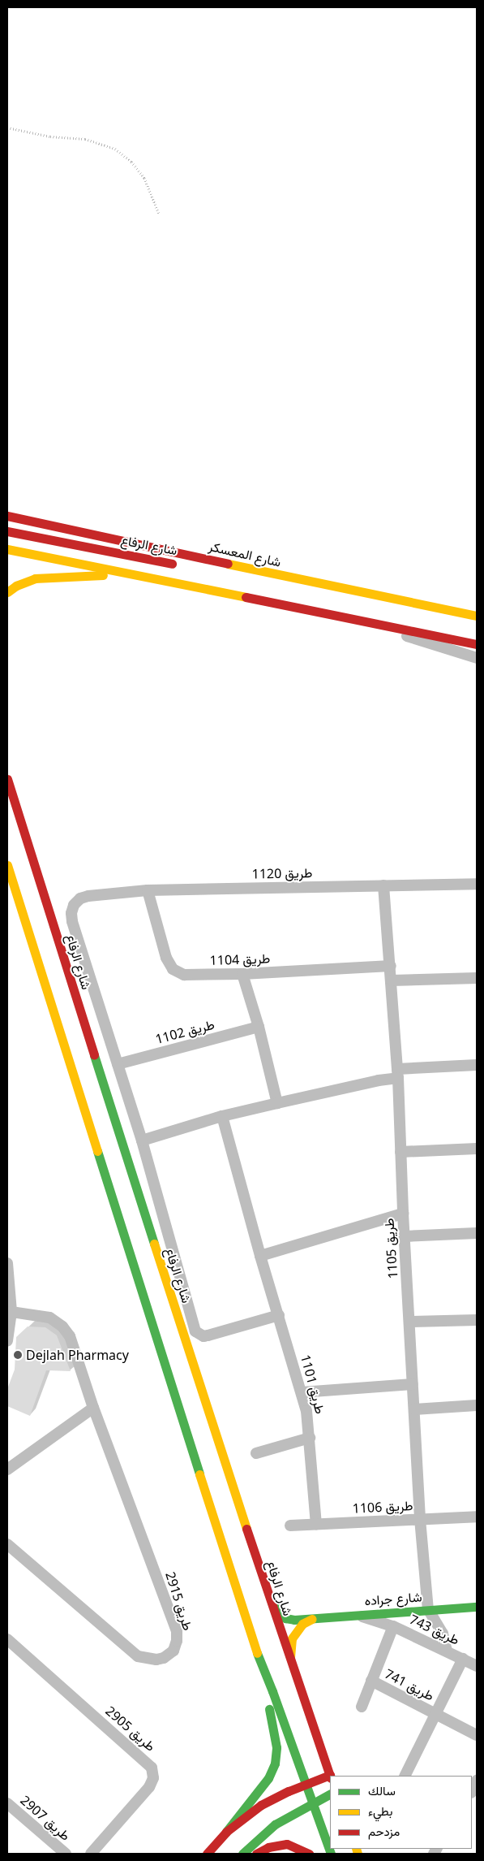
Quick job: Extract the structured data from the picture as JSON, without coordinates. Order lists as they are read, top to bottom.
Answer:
{
  "streets": {
    "main road": ["شارع الرفاع", "شارع المعسكر", "شارع جراده"],
    "street": [
      "طريق 1120",
      "طريق 1104",
      "طريق 1102",
      "طريق 1105",
      "طريق 1101",
      "طريق 1106",
      "طريق 2915",
      "طريق 743",
      "طريق 741",
      "طريق 2905",
      "طريق 2907"
    ]
  },
  "crossings": [
    ["شارع الرفاع", "شارع جراده"],
    ["طريق 1120", "طريق 1104"],
    ["طريق 1120", "طريق 1102"],
    ["طريق 1120", "طريق 1105"],
    ["طريق 1104", "طريق 1105"],
    ["طريق 1105", "طريق 1106"],
    ["طريق 1105", "شارع جراده"],
    ["طريق 1101", "طريق 1106"],
    ["شارع جراده", "طريق 743"],
    ["طريق 743", "طريق 741"]
  ],
  "places": ["Dejlah Pharmacy"],
  "legend": ["سالك", "بطيء", "مزدحم"]
}
